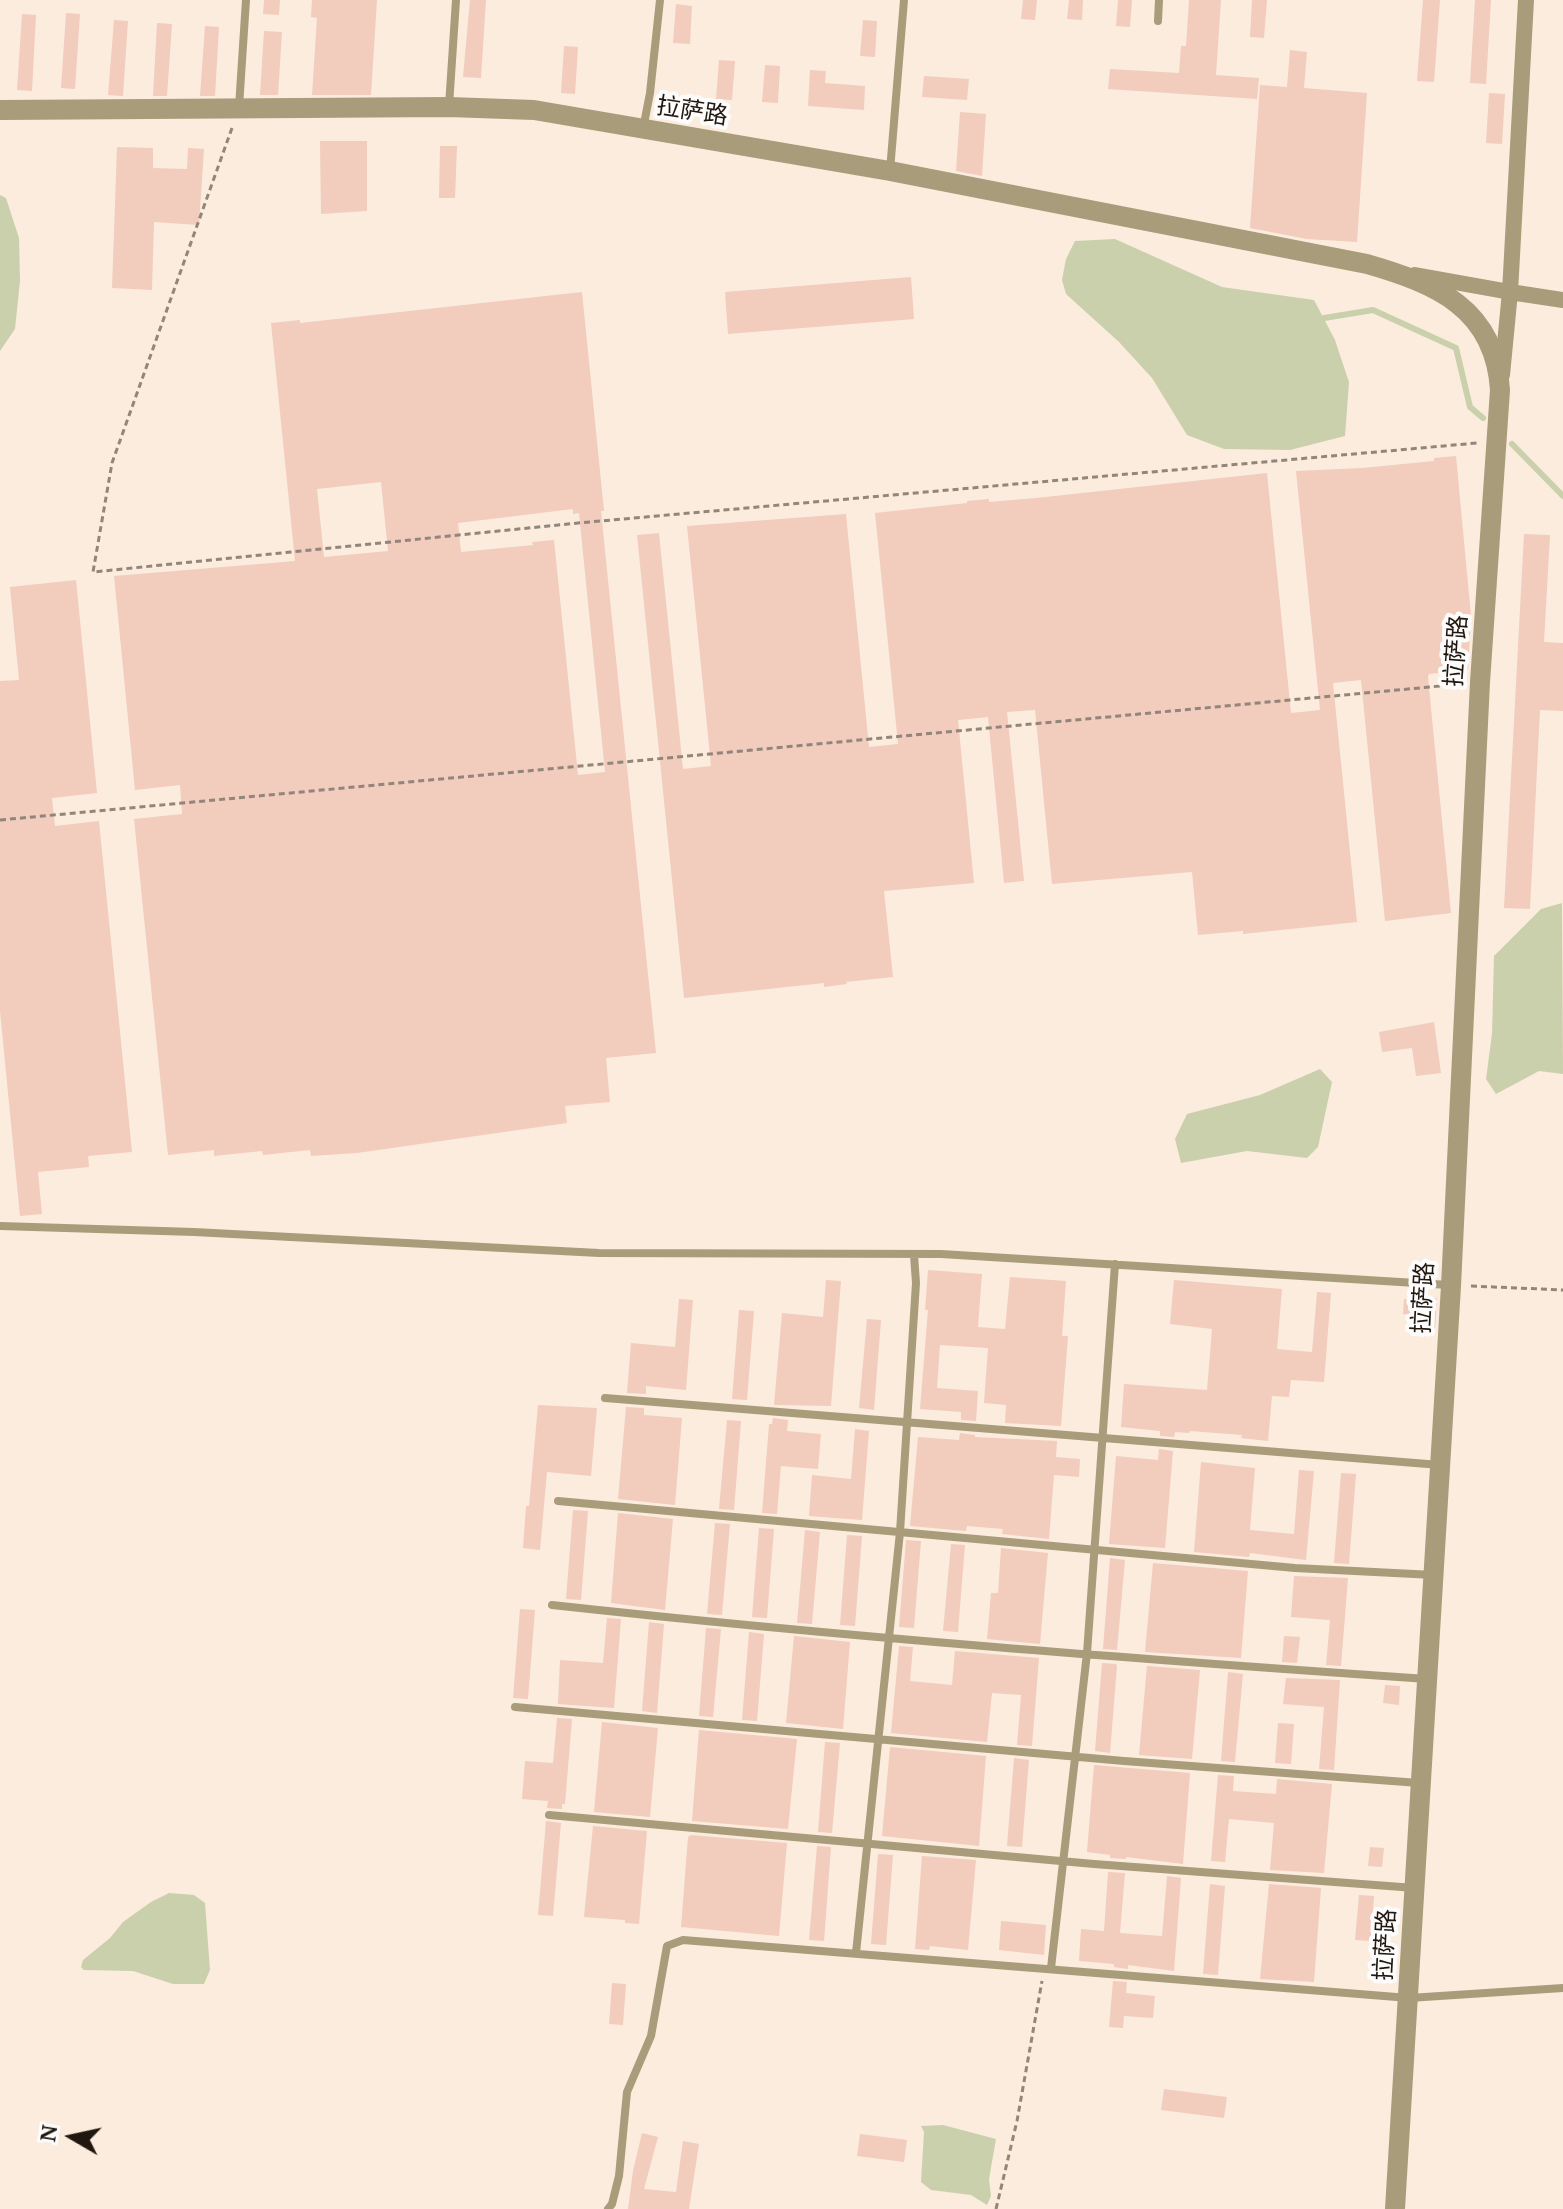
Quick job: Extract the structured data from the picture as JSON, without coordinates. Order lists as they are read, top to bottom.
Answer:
{
  "streets": {
    "street": ["拉萨路"]
  },
  "north": "left"
}
